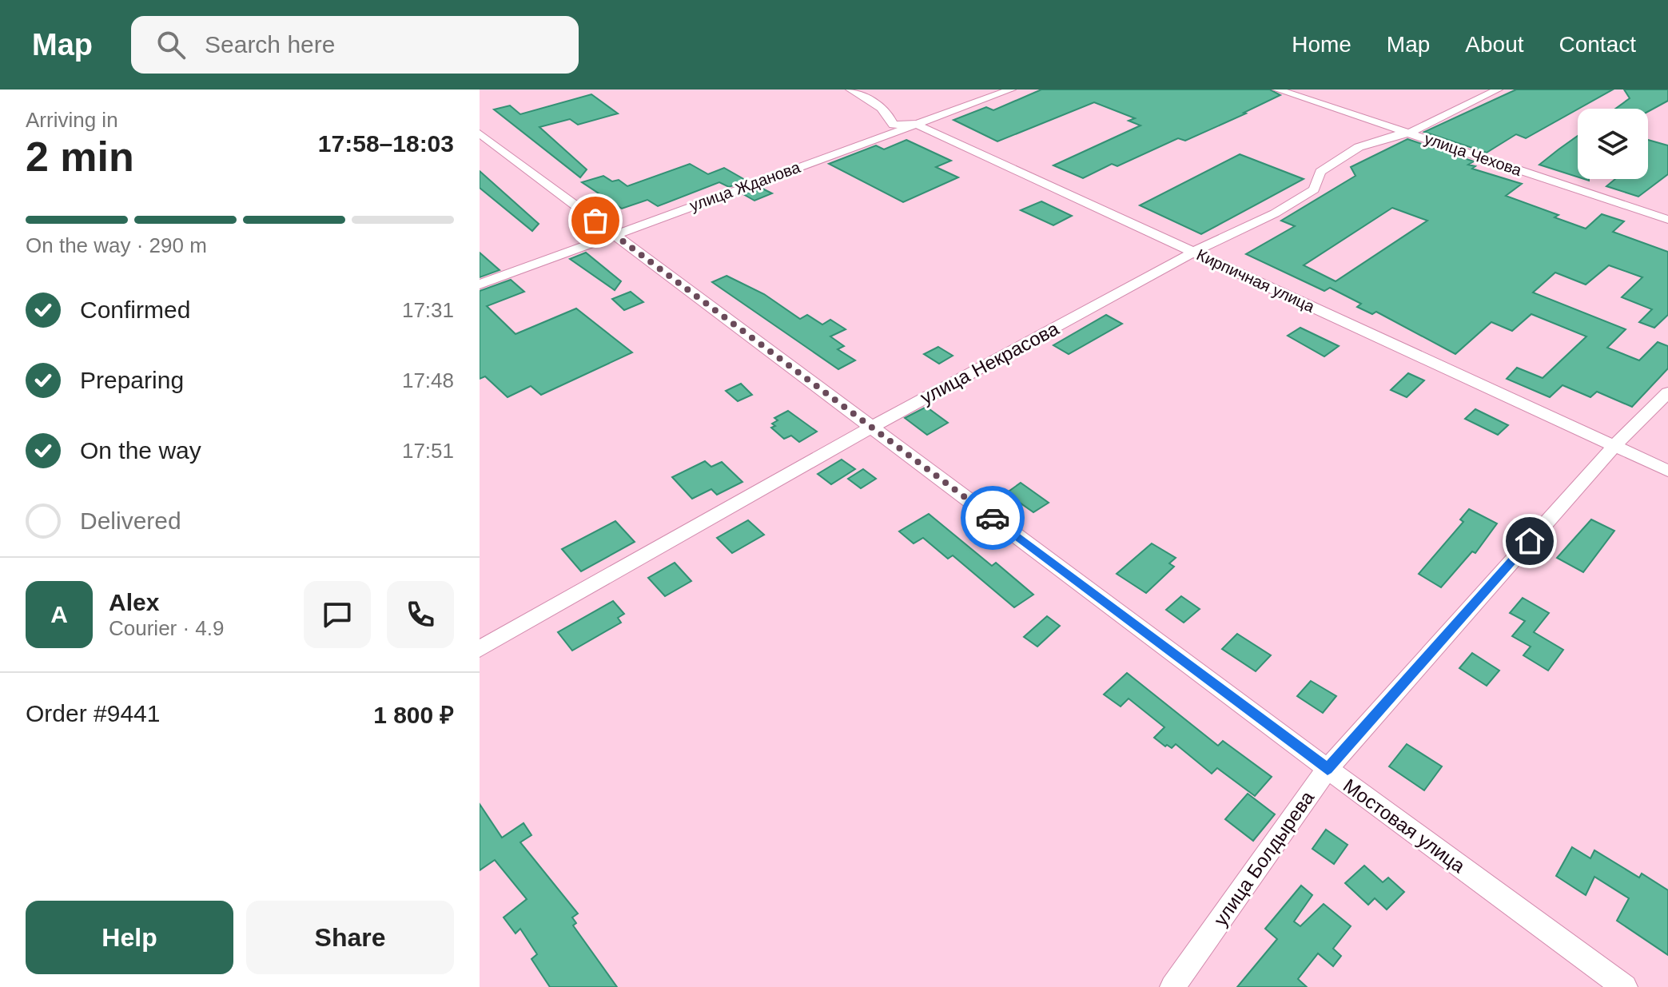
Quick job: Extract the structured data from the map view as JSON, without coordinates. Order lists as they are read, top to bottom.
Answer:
{
  "streets": {
    "street": [
      "улица Чехова",
      "улица Жданова",
      "Кирпичная улица",
      "улица Некрасова",
      "Мостовая улица",
      "улица Болдырева"
    ]
  },
  "crossings": [
    ["улица Чехова", "улица Некрасова"],
    ["улица Жданова", "Кирпичная улица"],
    ["улица Жданова", "Мостовая улица"],
    ["Кирпичная улица", "улица Некрасова"],
    ["Кирпичная улица", "улица Болдырева"],
    ["улица Некрасова", "Мостовая улица"],
    ["Мостовая улица", "улица Болдырева"]
  ],
  "page": {
    "header": "Map",
    "search": "Search here",
    "nav": [
      "Home",
      "Map",
      "About",
      "Contact"
    ],
    "heading": ["2 min", "Arriving in", "17:58–18:03"],
    "panel": [
      "Alex",
      "Courier · 4.9",
      "Order #9441",
      "1 800 ₽"
    ],
    "bar": "On the way · 290 m",
    "list": [
      ["Confirmed", "17:31"],
      ["Preparing", "17:48"],
      ["On the way", "17:51"],
      "Delivered"
    ],
    "round": "A",
    "buttons": ["Help", "Share"]
  }
}
